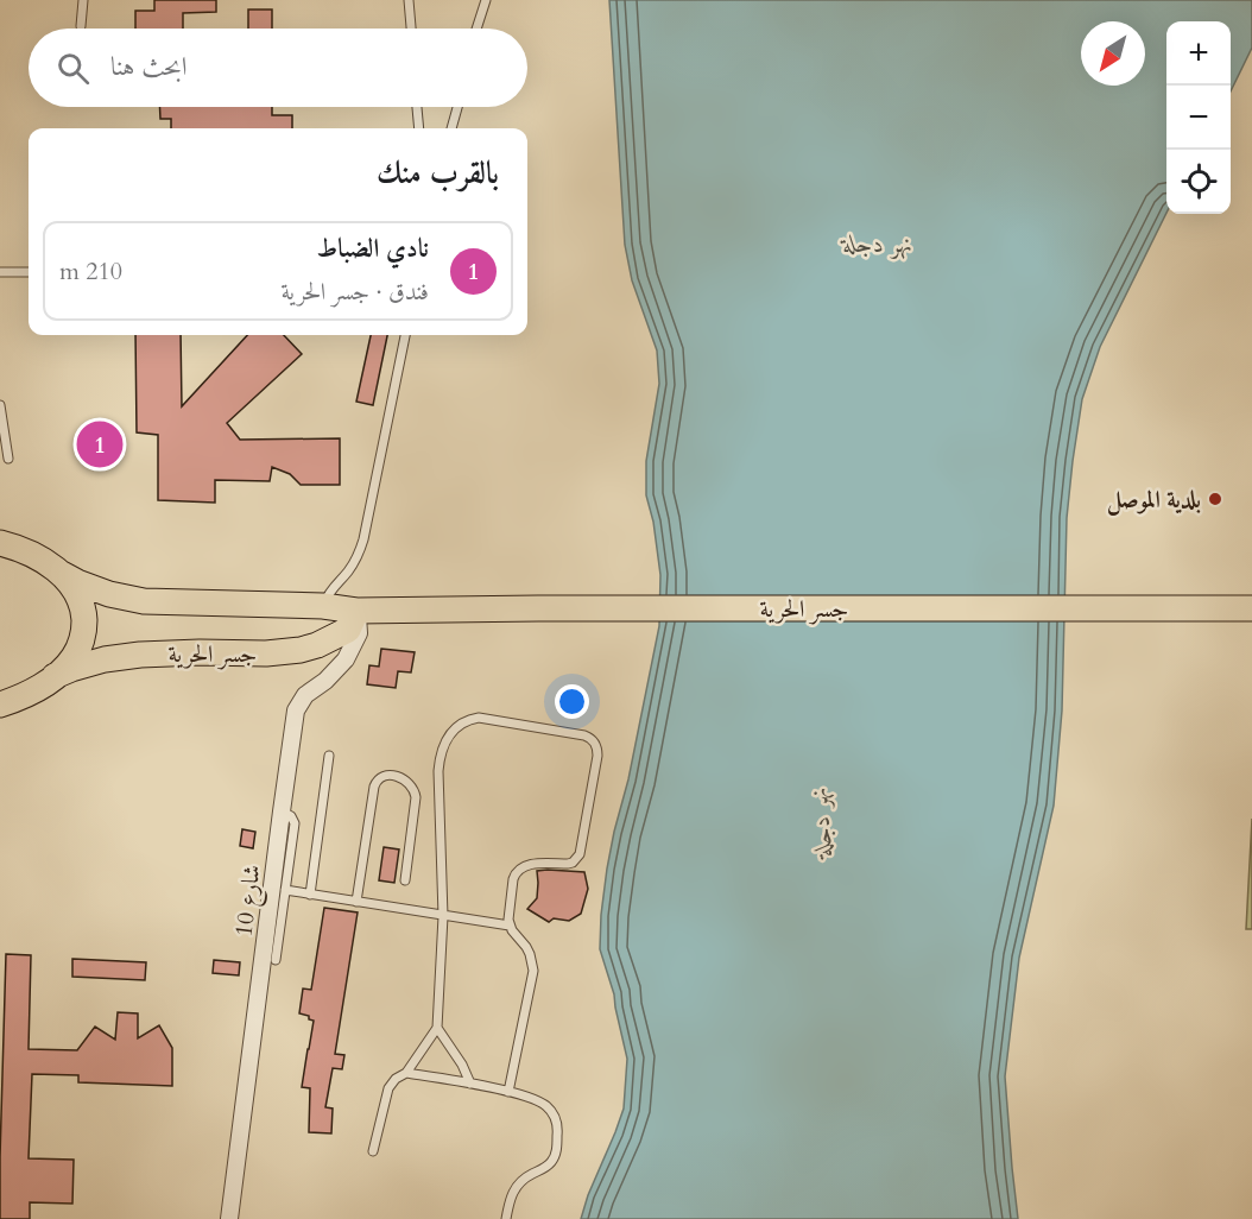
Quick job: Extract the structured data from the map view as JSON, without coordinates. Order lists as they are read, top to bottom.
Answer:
{
  "streets": {
    "main road": ["جسر الحرية"],
    "street": ["شارع 10"]
  },
  "crossings": [
    ["جسر الحرية", "شارع 10"]
  ],
  "water": ["نهر دجلة"],
  "places": ["بلدية الموصل"],
  "north": "bottom left",
  "page": {
    "map_buttons": ["+", "−"],
    "search": "ابحث هنا",
    "heading": "بالقرب منك",
    "list": [
      {
        "mark": "1",
        "name": "نادي الضباط",
        "note": "فندق · جسر الحرية",
        "value": "210 m"
      }
    ],
    "pins": "1"
  }
}
